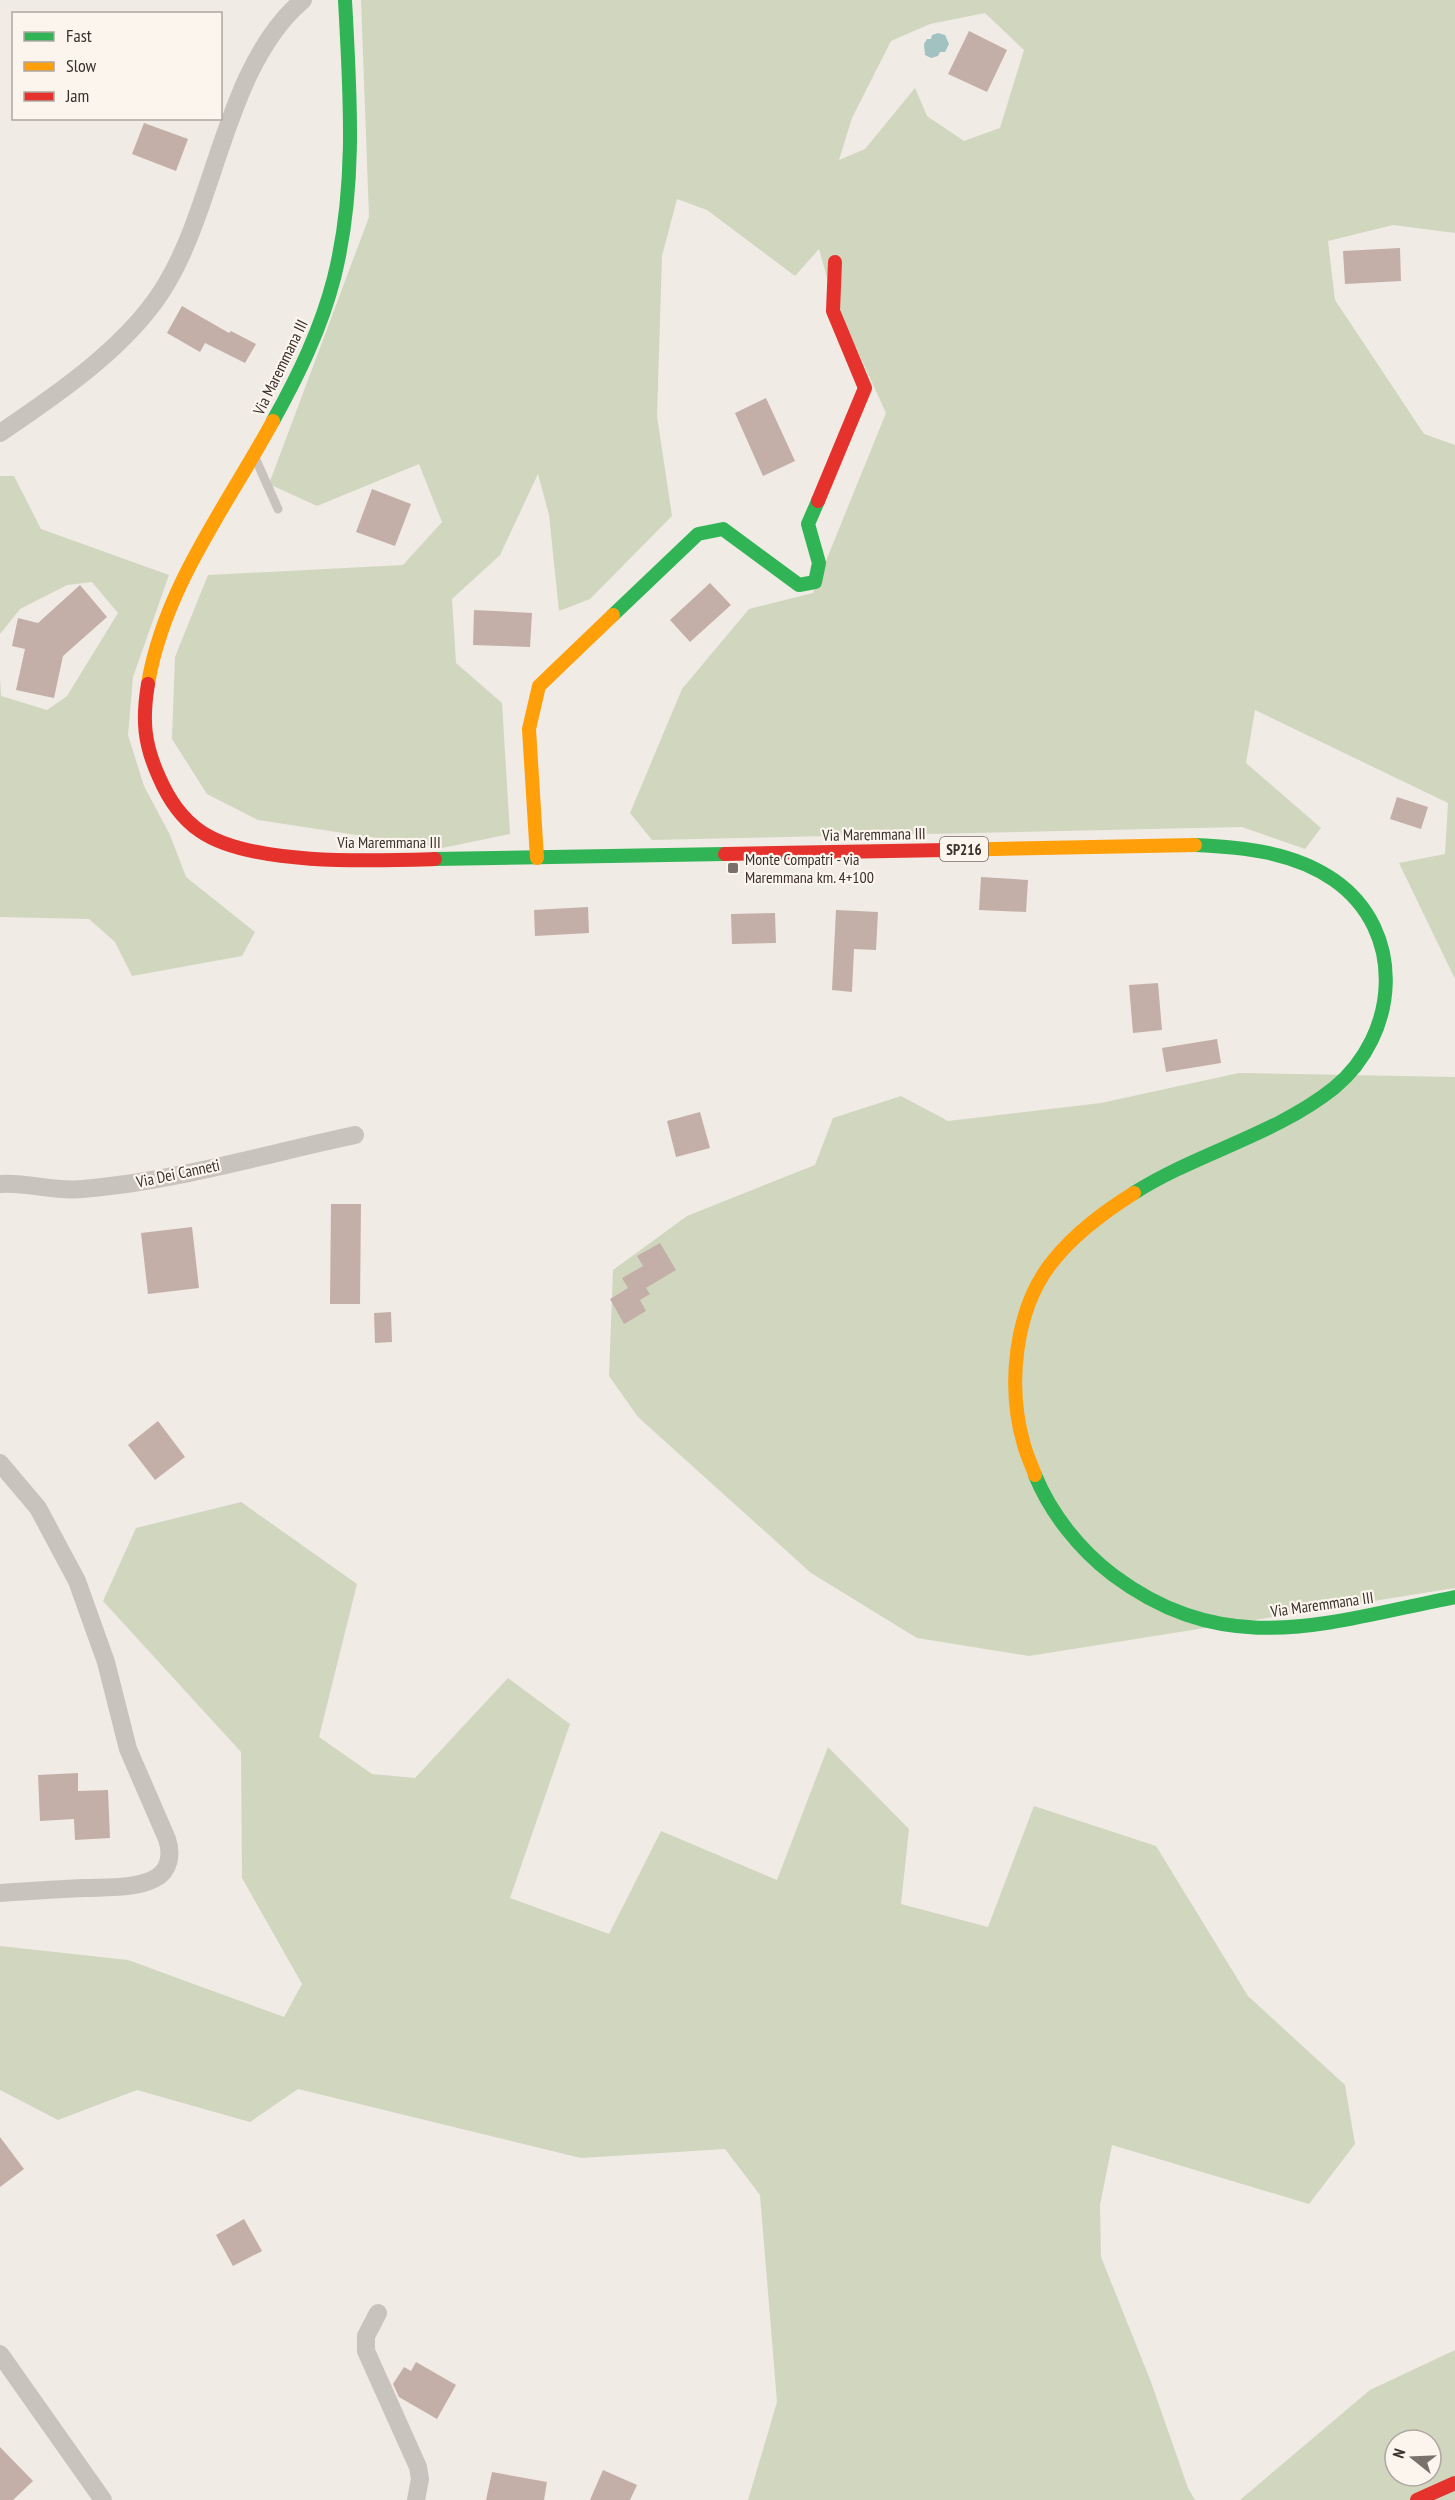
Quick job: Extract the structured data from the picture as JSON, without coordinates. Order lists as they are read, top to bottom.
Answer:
{
  "streets": {
    "main road": ["Via Maremmana III", "SP216"],
    "street": ["Via Dei Canneti"]
  },
  "places": {
    "transit": ["Monte Compatri - via Maremmana km. 4+100"]
  },
  "legend": ["Fast", "Slow", "Jam"],
  "north": "left"
}
